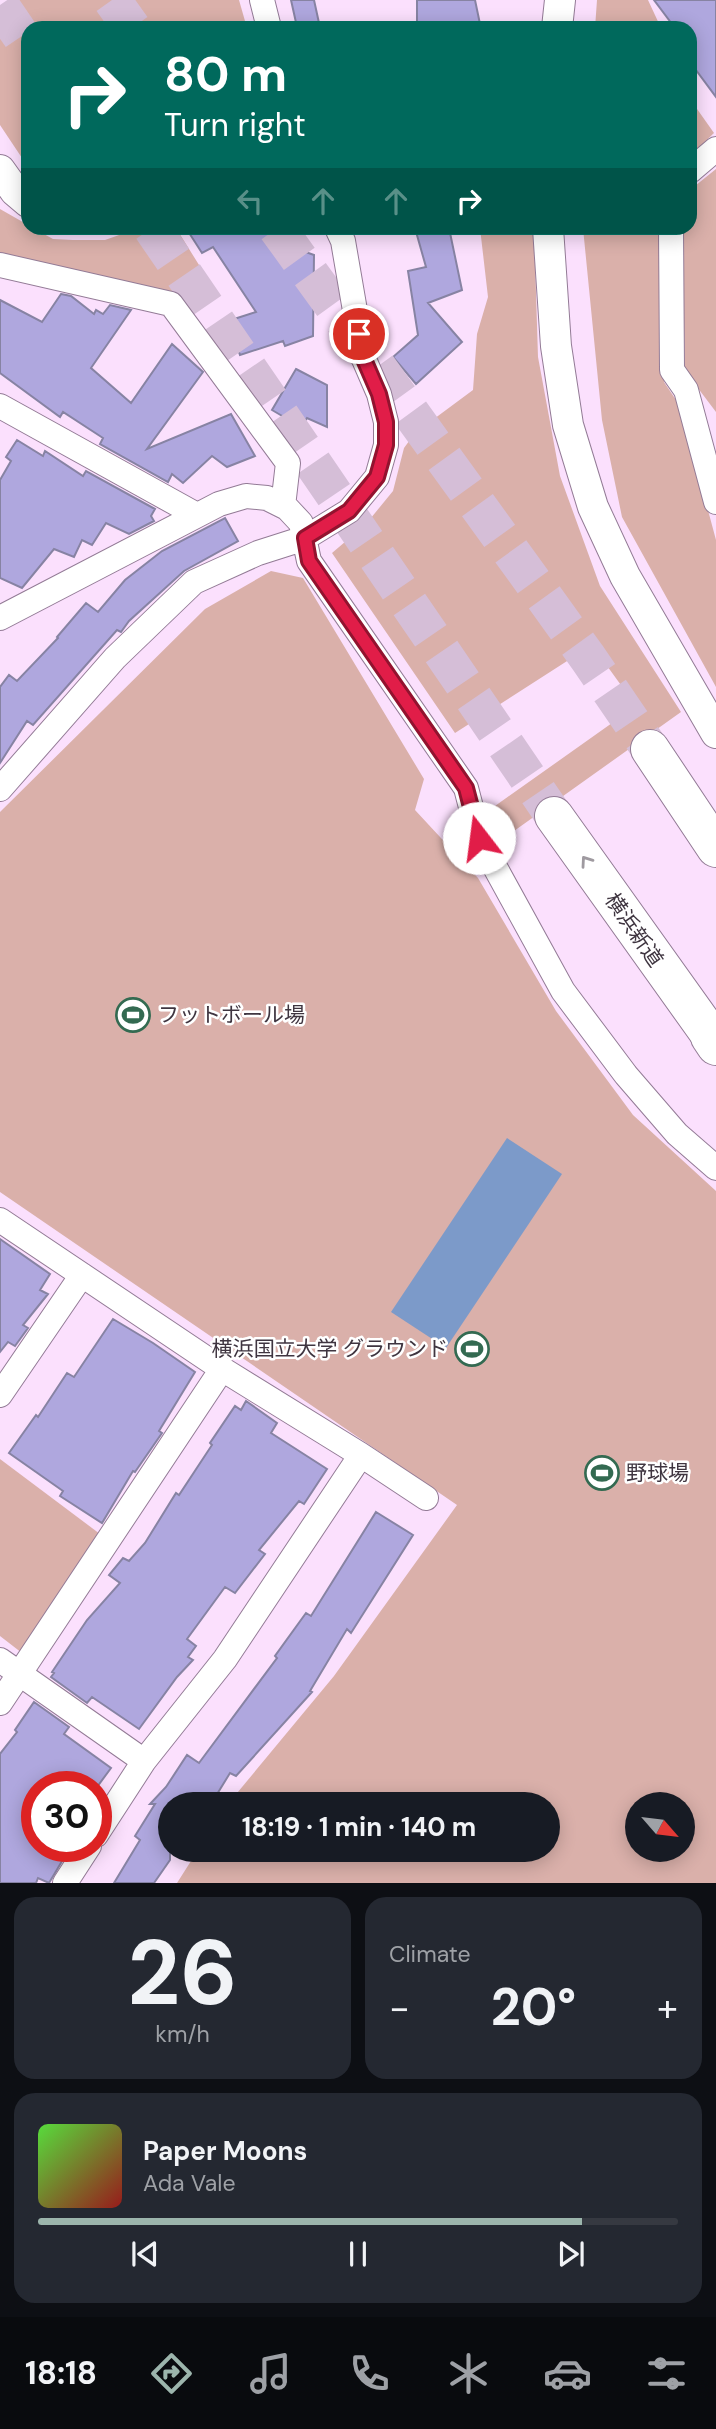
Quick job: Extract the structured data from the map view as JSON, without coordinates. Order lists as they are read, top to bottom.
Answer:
{
  "streets": {
    "highway": ["横浜新道"]
  },
  "places": {
    "sports": ["フットボール場", "横浜国立大学 グラウンド", "野球場"]
  },
  "north": "bottom right",
  "page": {
    "turn": ["80 m", "Turn right"],
    "limit": "30",
    "trip": "18:19 · 1 min · 140 m",
    "tile": [
      ["26", "km/h"],
      "Climate"
    ],
    "heat": ["−", "20°", "+"],
    "song": ["Paper Moons", "Ada Vale"],
    "tabs": "18:18"
  }
}
